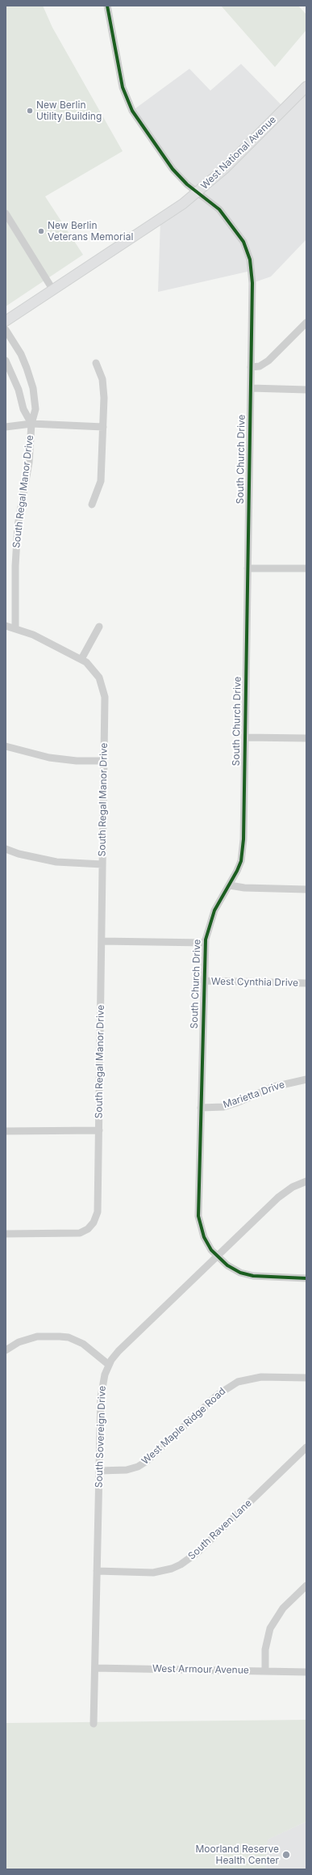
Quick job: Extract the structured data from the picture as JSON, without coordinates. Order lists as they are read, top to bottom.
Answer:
{
  "streets": {
    "main road": ["West National Avenue"],
    "street": [
      "South Church Drive",
      "South Regal Manor Drive",
      "West Cynthia Drive",
      "Marietta Drive",
      "West Maple Ridge Road",
      "South Sovereign Drive",
      "South Raven Lane",
      "West Armour Avenue"
    ]
  },
  "crossings": [
    ["West National Avenue", "South Church Drive"],
    ["South Church Drive", "West Cynthia Drive"],
    ["South Church Drive", "Marietta Drive"],
    ["South Church Drive", "South Sovereign Drive"],
    ["West Maple Ridge Road", "South Sovereign Drive"],
    ["South Sovereign Drive", "South Raven Lane"],
    ["South Sovereign Drive", "West Armour Avenue"]
  ],
  "places": ["New Berlin Utility Building", "New Berlin Veterans Memorial", "Moorland Reserve Health Center"]
}
